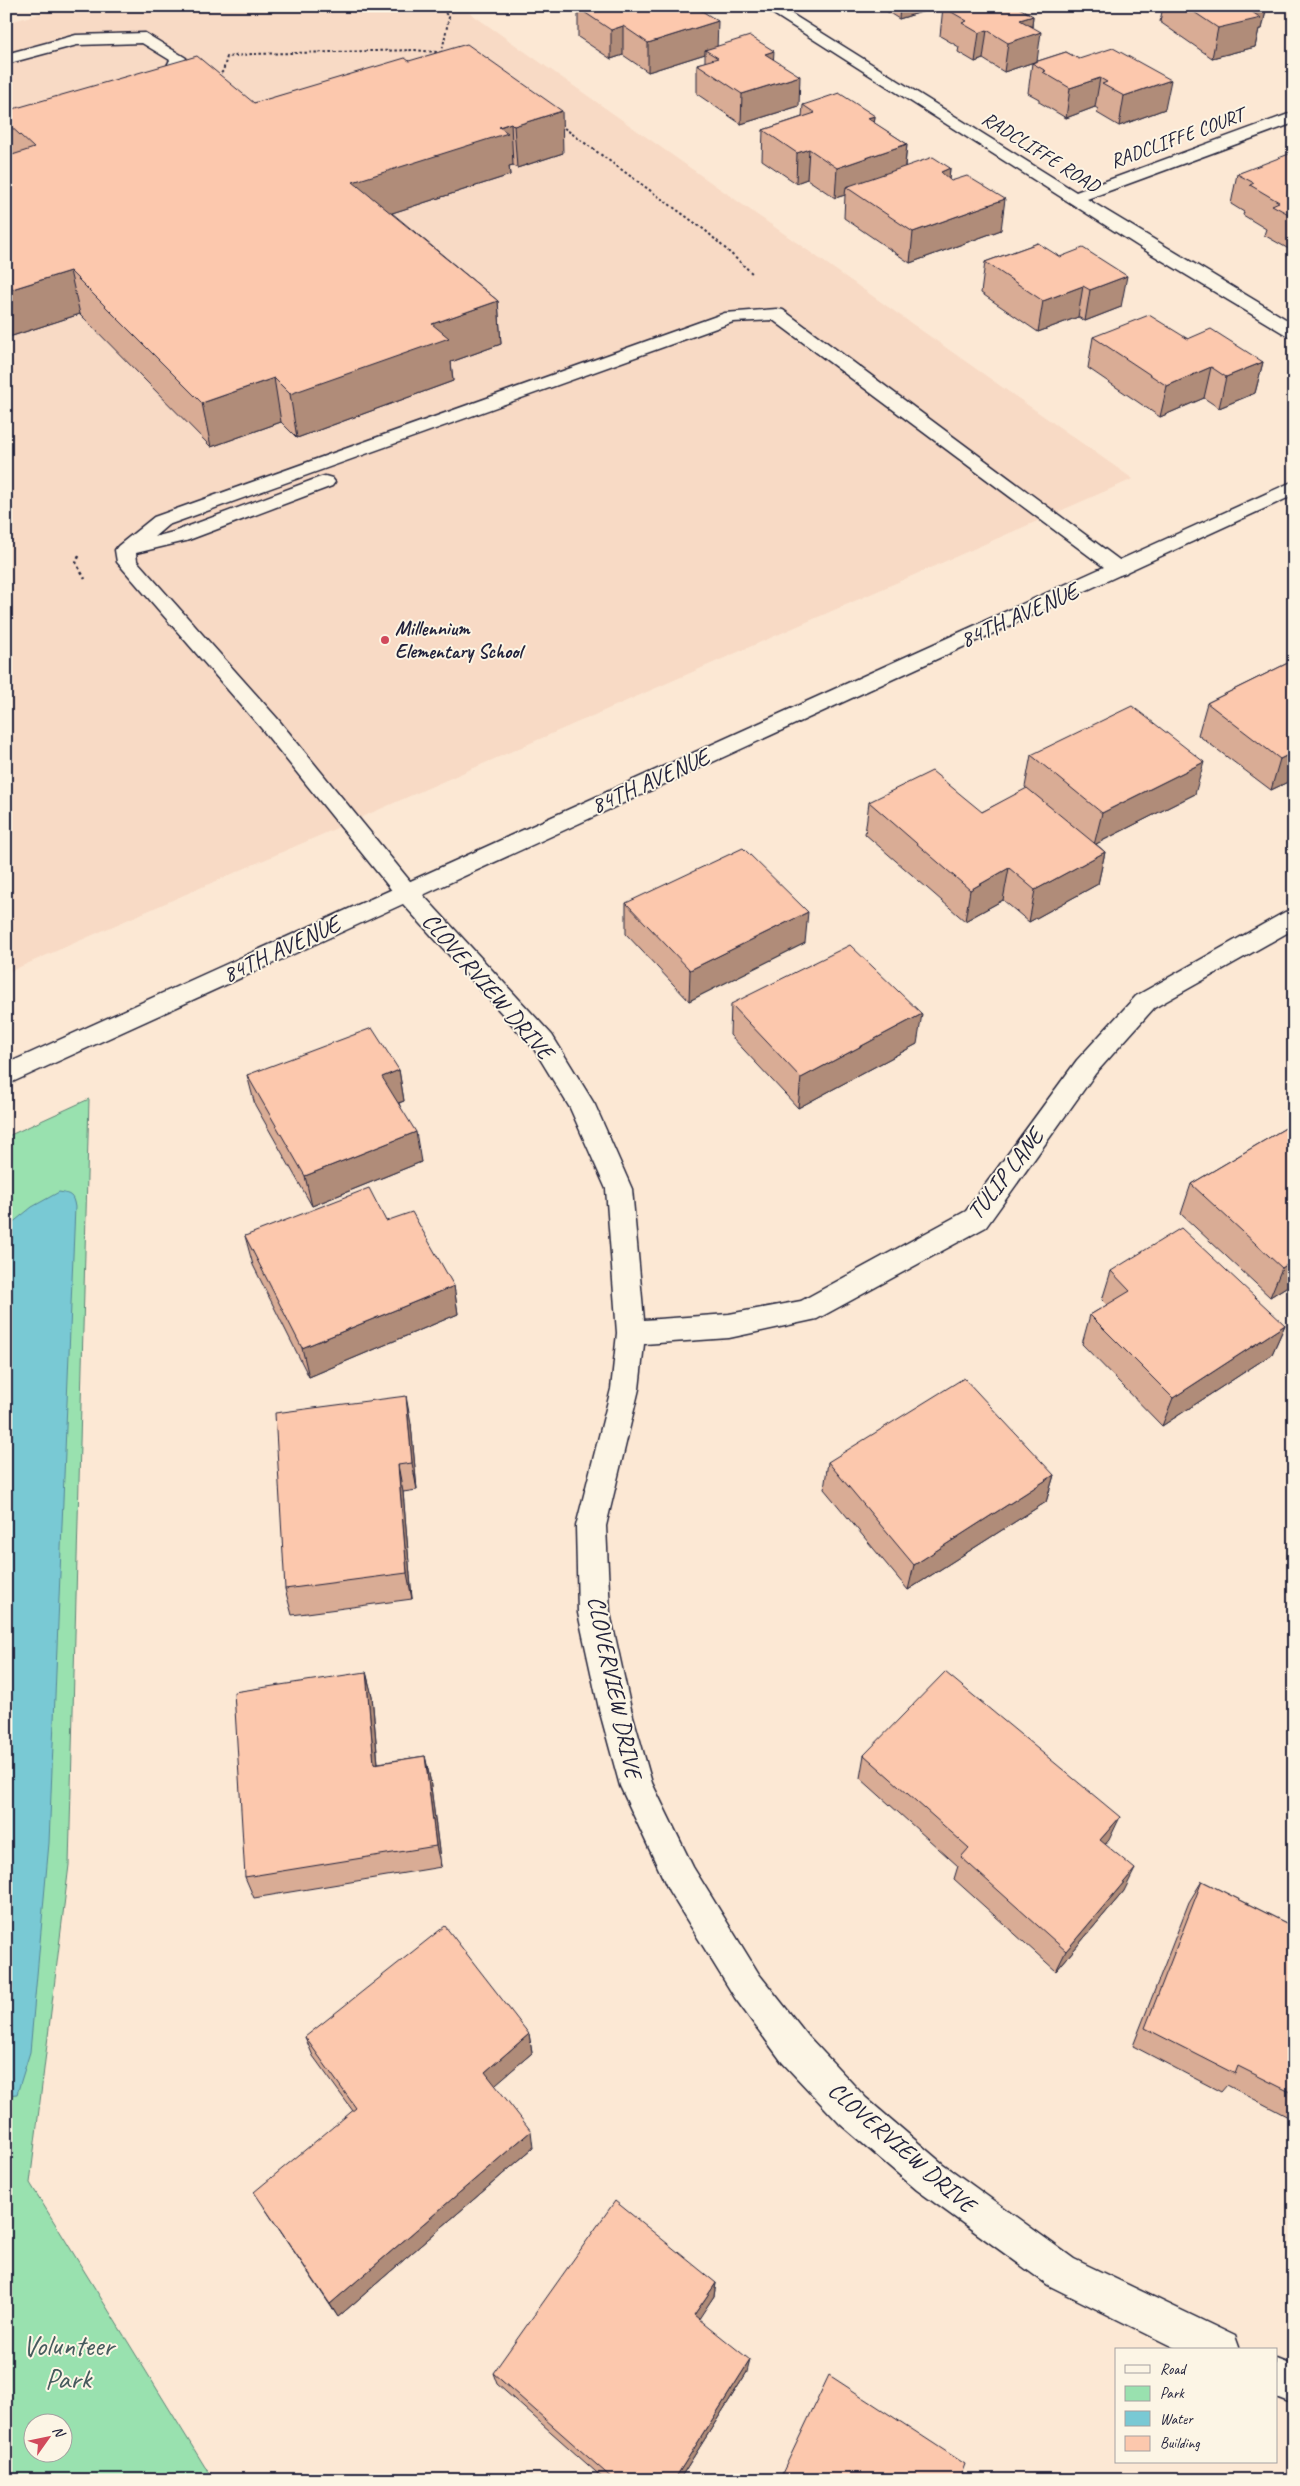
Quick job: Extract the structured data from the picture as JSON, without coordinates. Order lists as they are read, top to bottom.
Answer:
{
  "streets": {
    "street": [
      "RADCLIFFE COURT",
      "RADCLIFFE ROAD",
      "84TH AVENUE",
      "CLOVERVIEW DRIVE",
      "TULIP LANE"
    ]
  },
  "crossings": [
    ["RADCLIFFE COURT", "RADCLIFFE ROAD"],
    ["84TH AVENUE", "CLOVERVIEW DRIVE"],
    ["CLOVERVIEW DRIVE", "TULIP LANE"]
  ],
  "parks": ["Volunteer Park"],
  "places": ["Millennium Elementary School"],
  "legend": [
    "Road",
    "Park",
    "Water",
    "Building"
  ],
  "north": "top right"
}
